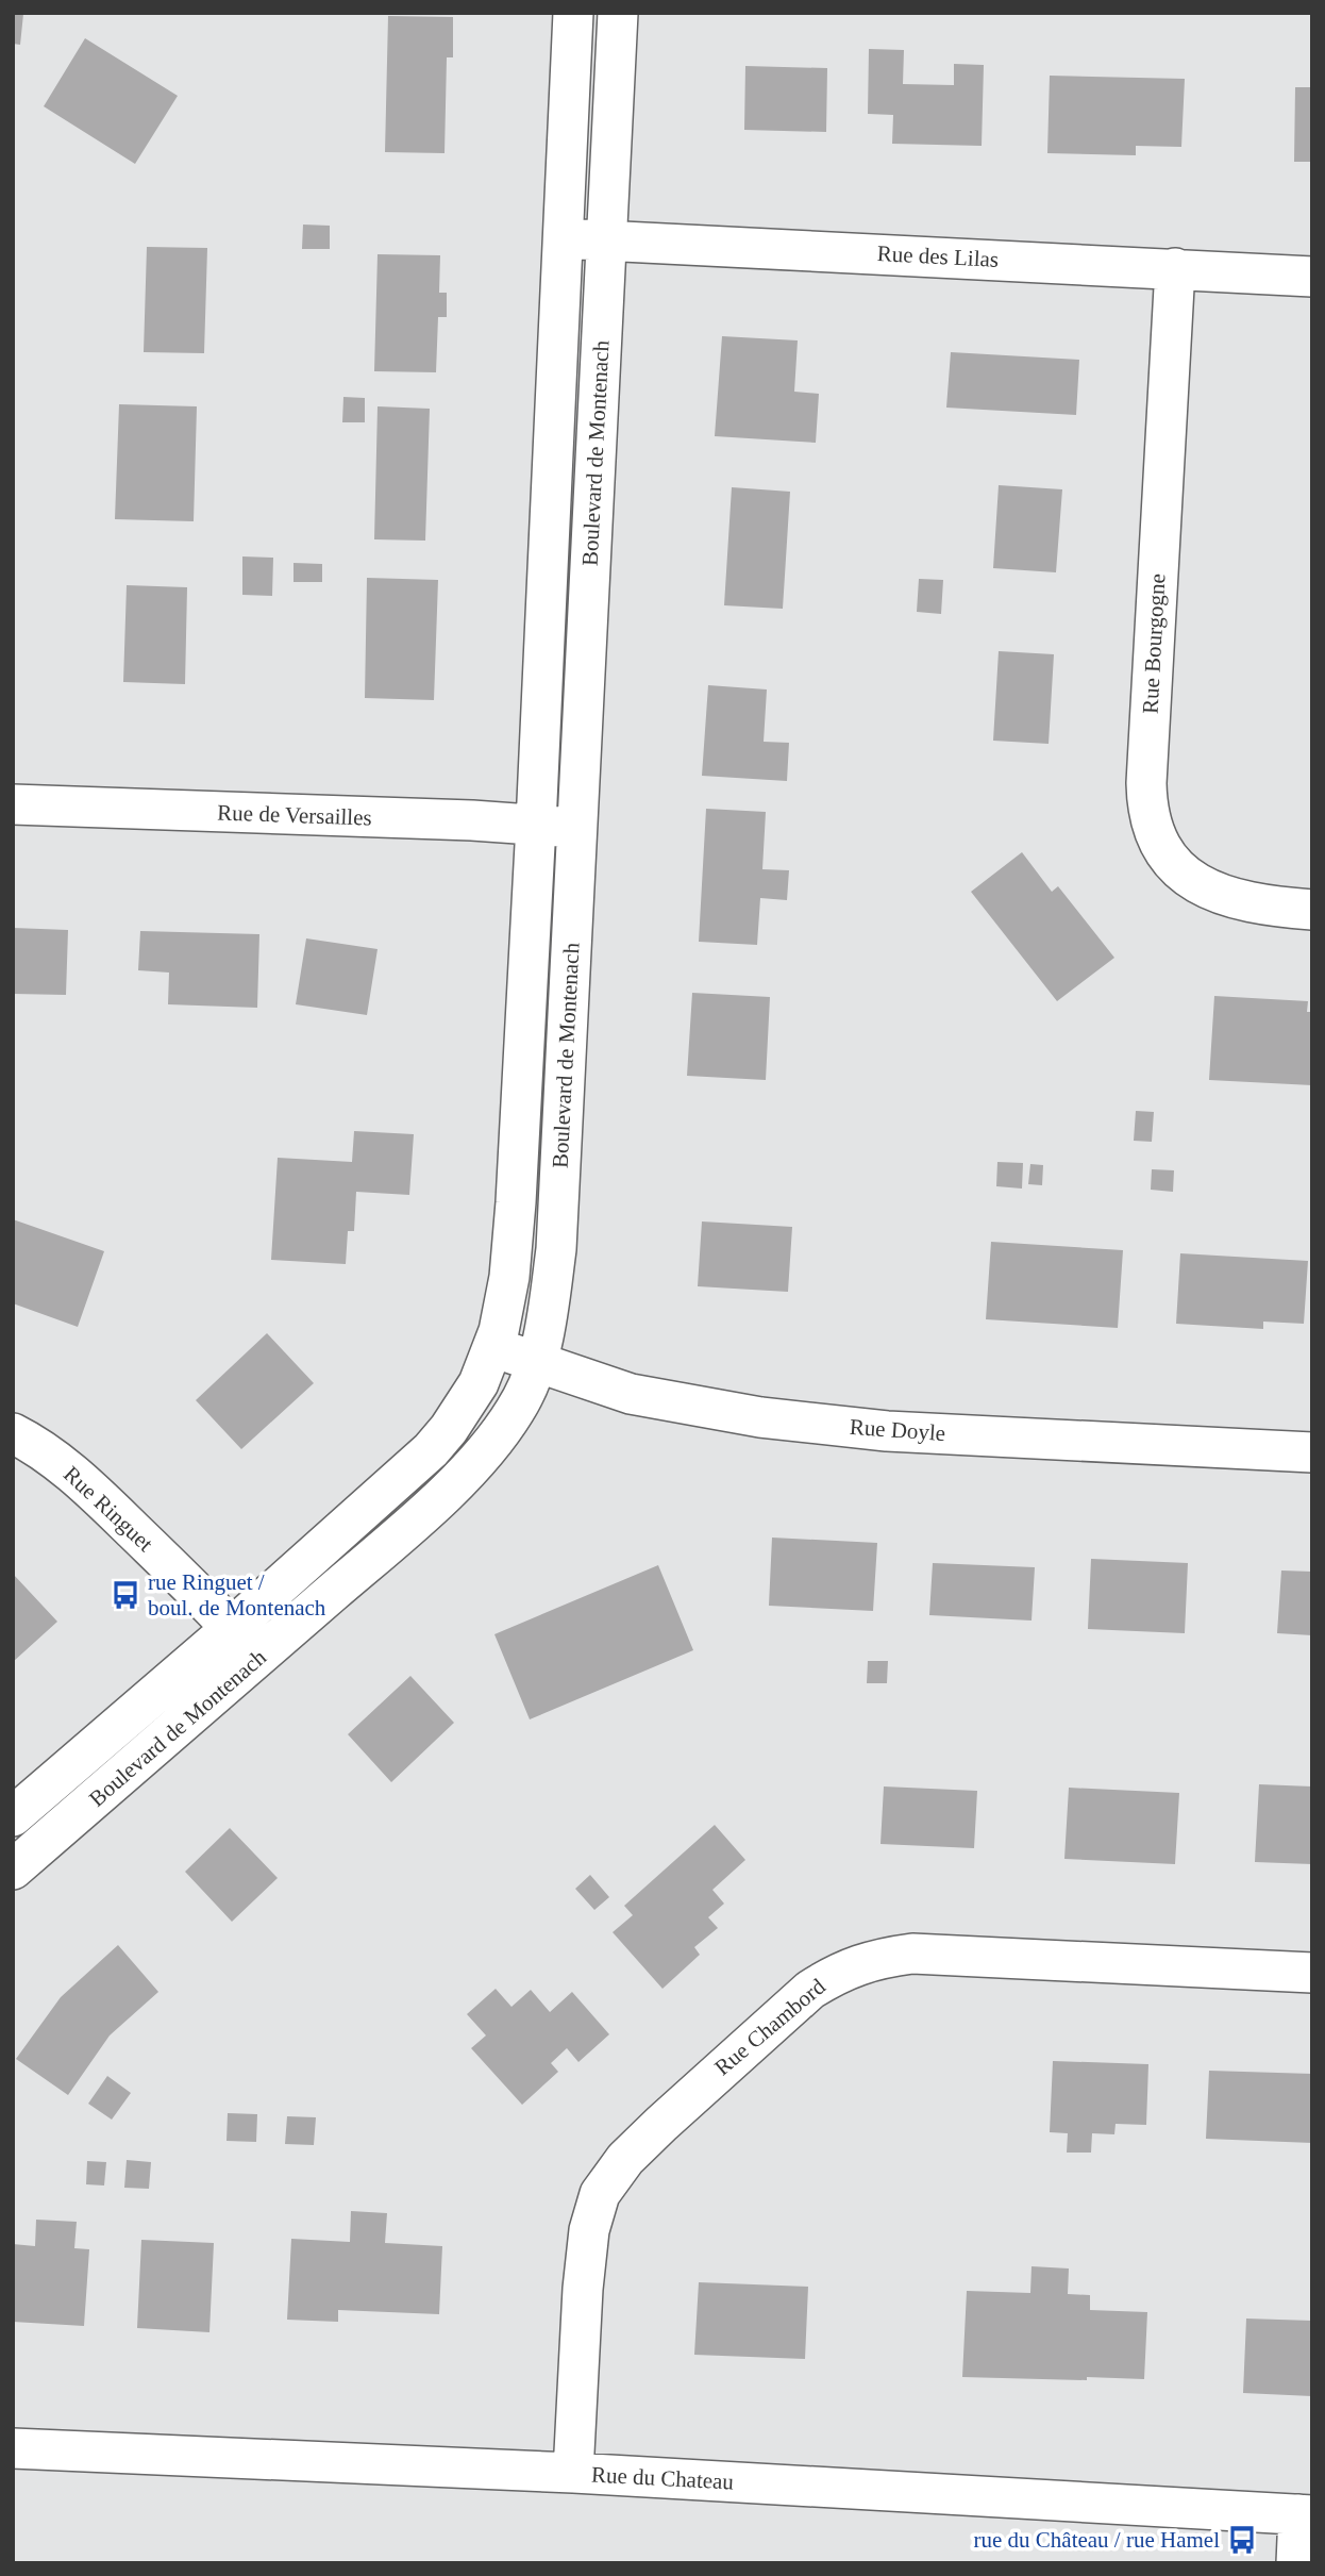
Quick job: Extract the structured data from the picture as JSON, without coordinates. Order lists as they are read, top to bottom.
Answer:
{
  "streets": {
    "street": [
      "Rue des Lilas",
      "Boulevard de Montenach",
      "Rue Bourgogne",
      "Rue de Versailles",
      "Rue Doyle",
      "Rue Ringuet",
      "Rue Chambord",
      "Rue du Chateau"
    ]
  },
  "crossings": [
    ["Rue des Lilas", "Boulevard de Montenach"],
    ["Rue des Lilas", "Rue Bourgogne"],
    ["Boulevard de Montenach", "Rue de Versailles"],
    ["Boulevard de Montenach", "Rue Doyle"],
    ["Boulevard de Montenach", "Rue Ringuet"],
    ["Rue Chambord", "Rue du Chateau"]
  ],
  "places": {
    "bus stop": ["rue Ringuet / boul. de Montenach", "rue du Château / rue Hamel"]
  }
}
